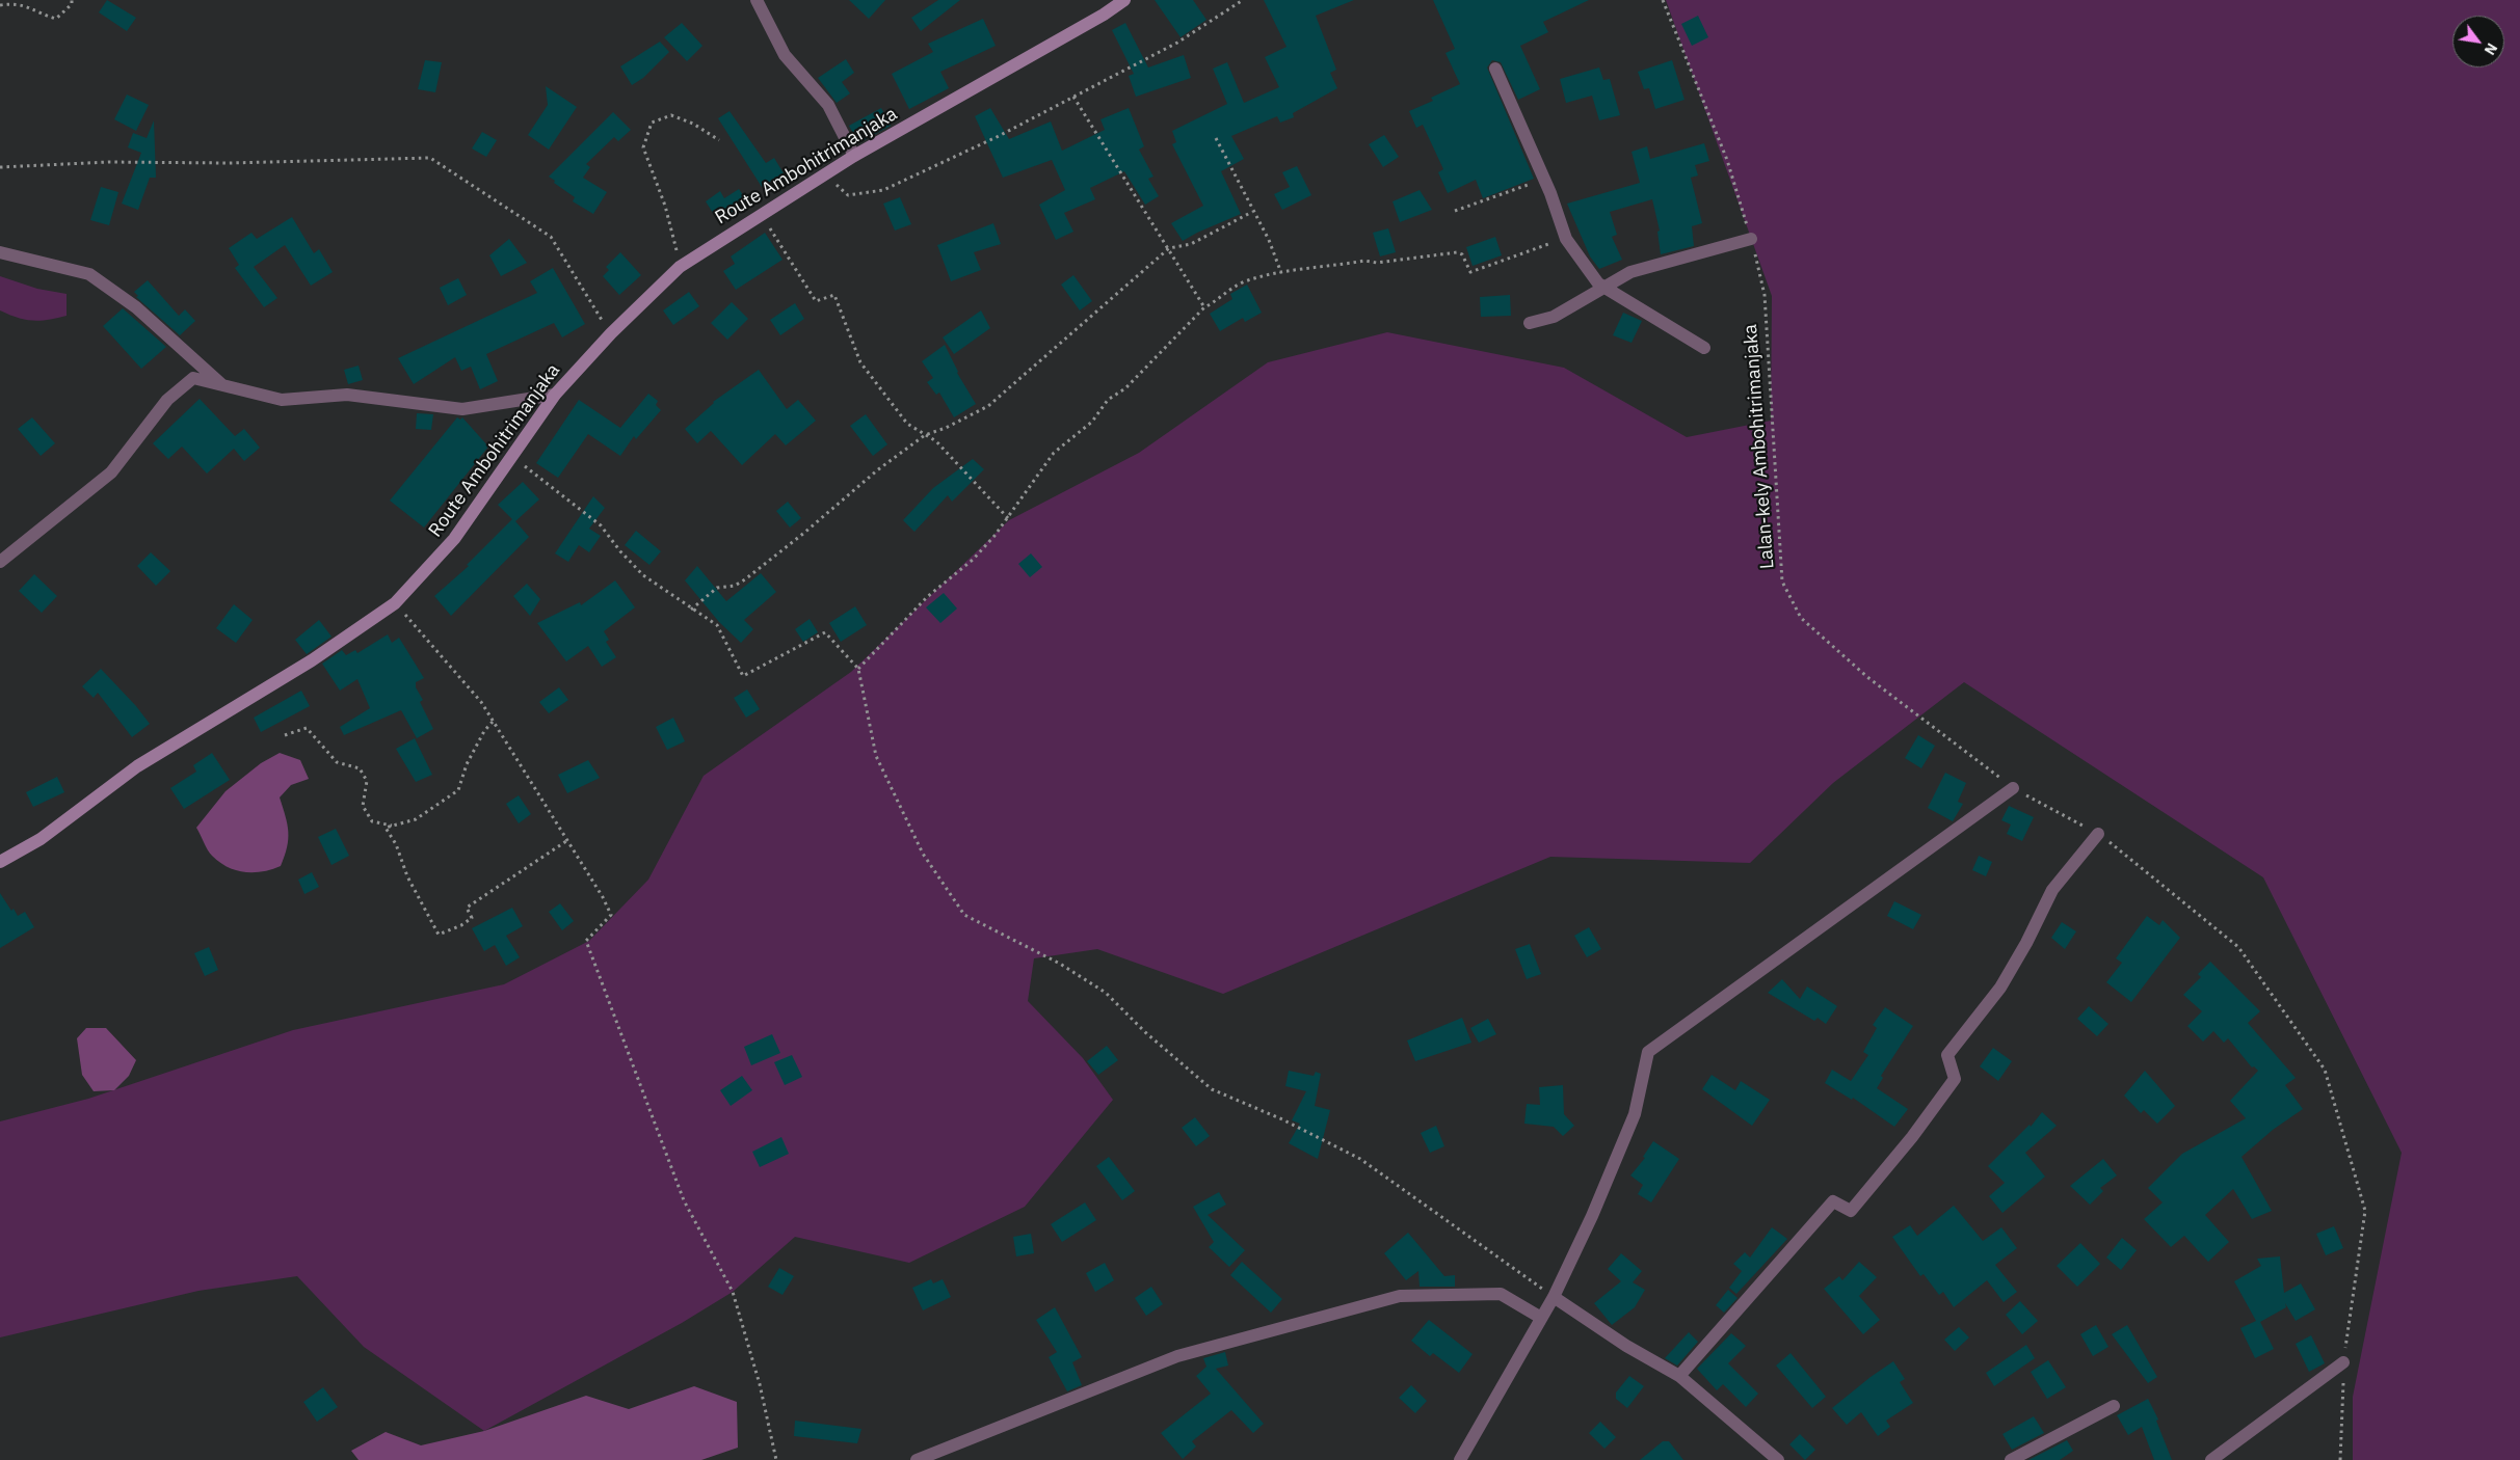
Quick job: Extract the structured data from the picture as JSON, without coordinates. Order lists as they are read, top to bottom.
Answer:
{
  "streets": {
    "street": ["Route Ambohitrimanjaka"],
    "path": ["Lalan-kely Ambohitrimanjaka"]
  },
  "north": "bottom right"
}
